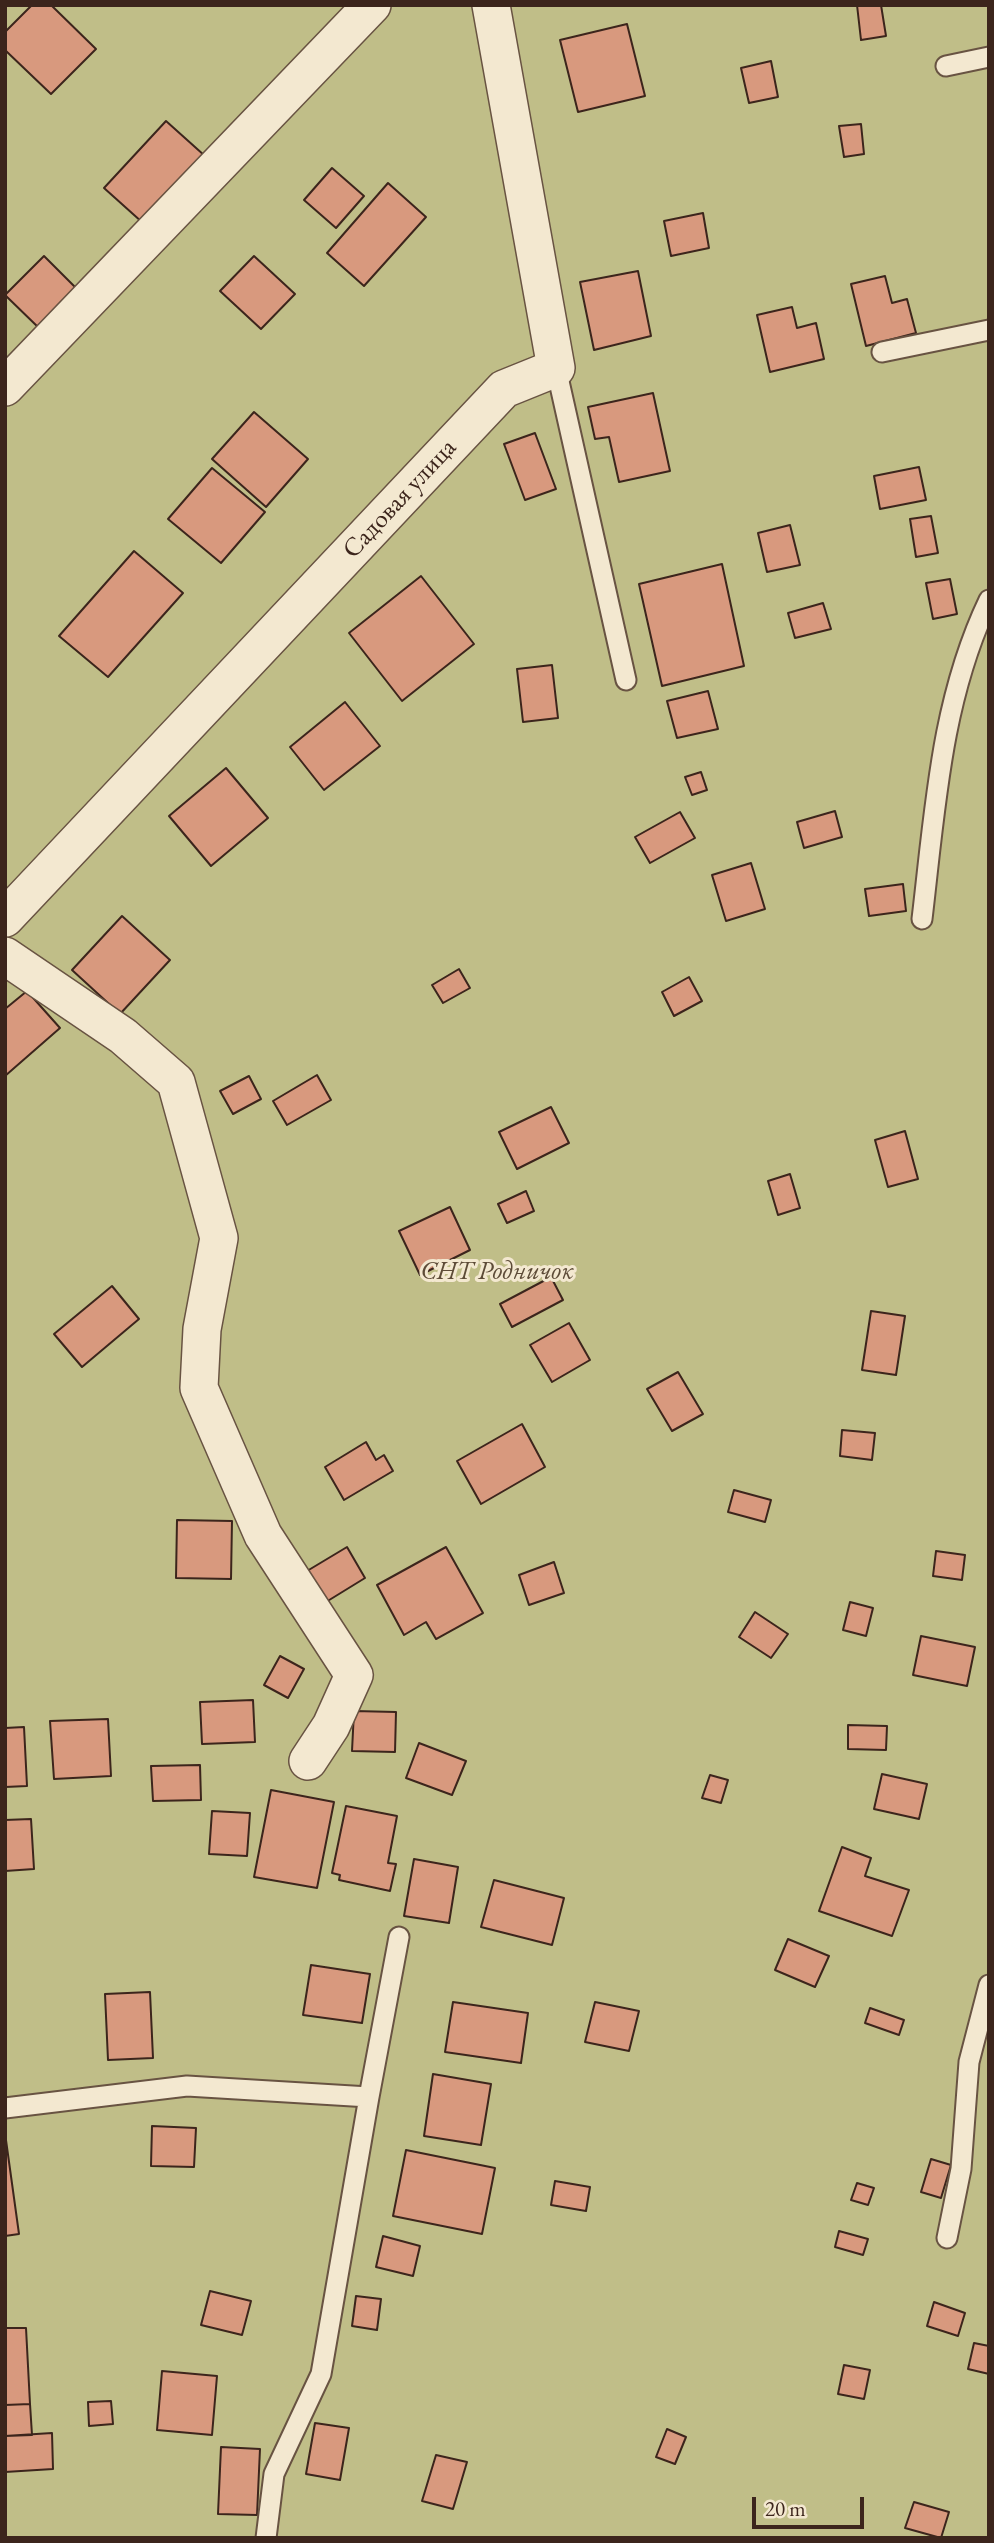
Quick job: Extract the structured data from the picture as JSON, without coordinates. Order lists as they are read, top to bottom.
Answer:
{
  "streets": {
    "street": ["Садовая улица"]
  },
  "parks": ["СНТ Родничок"],
  "scale_bar": "20 m"
}
